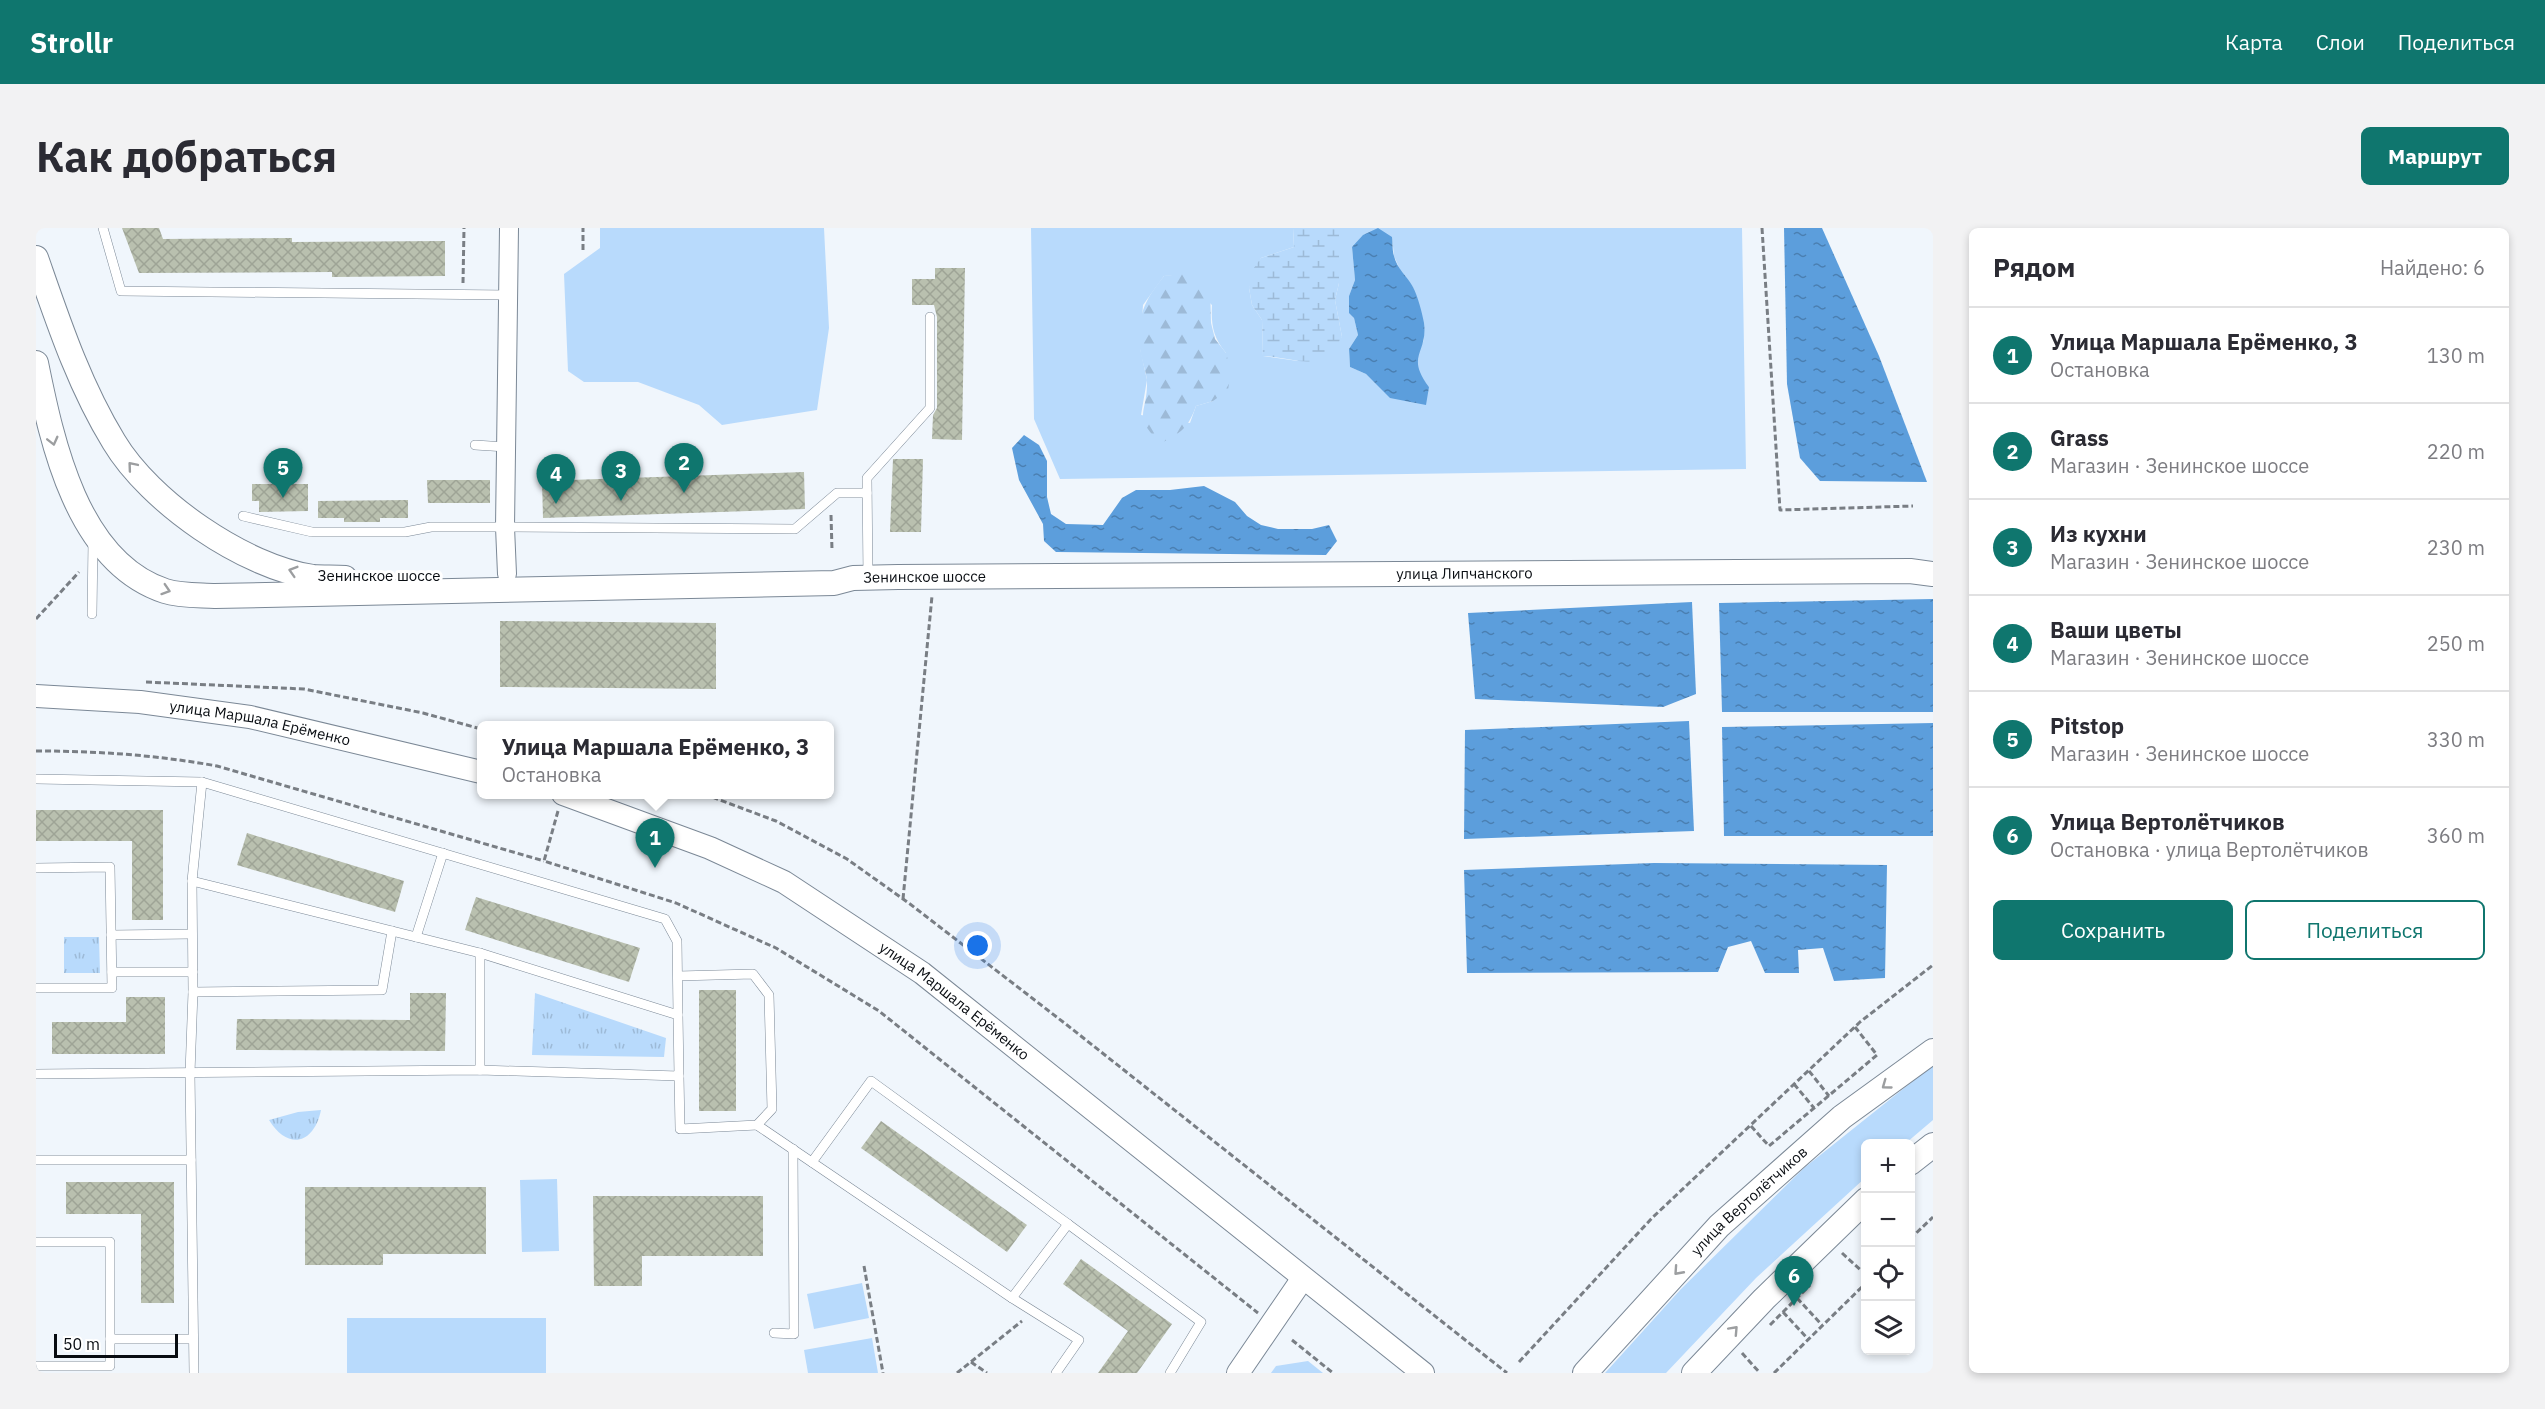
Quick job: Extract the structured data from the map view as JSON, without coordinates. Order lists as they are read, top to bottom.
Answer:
{
  "streets": {
    "main road": ["улица Липчанского", "Зенинское шоссе", "улица Вертолётчиков"],
    "street": ["улица Маршала Ерёменко"]
  },
  "crossings": [
    ["улица Липчанского", "Зенинское шоссе"]
  ],
  "scale_bar": "50 m",
  "page": {
    "header": "Strollr",
    "nav": ["Карта", "Слои", "Поделиться"],
    "buttons": [
      "Маршрут",
      ["Сохранить", "Поделиться"]
    ],
    "title": "Как добраться",
    "heading": ["Рядом", "Найдено: 6"],
    "list": [
      {
        "mark": "1",
        "name": "Улица Маршала Ерёменко, 3",
        "note": "Остановка",
        "value": "130 m"
      },
      {
        "mark": "2",
        "name": "Grass",
        "note": "Магазин · Зенинское шоссе",
        "value": "220 m"
      },
      {
        "mark": "3",
        "name": "Из кухни",
        "note": "Магазин · Зенинское шоссе",
        "value": "230 m"
      },
      {
        "mark": "4",
        "name": "Ваши цветы",
        "note": "Магазин · Зенинское шоссе",
        "value": "250 m"
      },
      {
        "mark": "5",
        "name": "Pitstop",
        "note": "Магазин · Зенинское шоссе",
        "value": "330 m"
      },
      {
        "mark": "6",
        "name": "Улица Вертолётчиков",
        "note": "Остановка · улица Вертолётчиков",
        "value": "360 m"
      }
    ],
    "pins": [
      "2",
      "5",
      "3",
      "4",
      "1",
      "6"
    ],
    "popup": ["Улица Маршала Ерёменко, 3", "Остановка"],
    "map_buttons": ["+", "−"],
    "scale": "50 m"
  }
}
